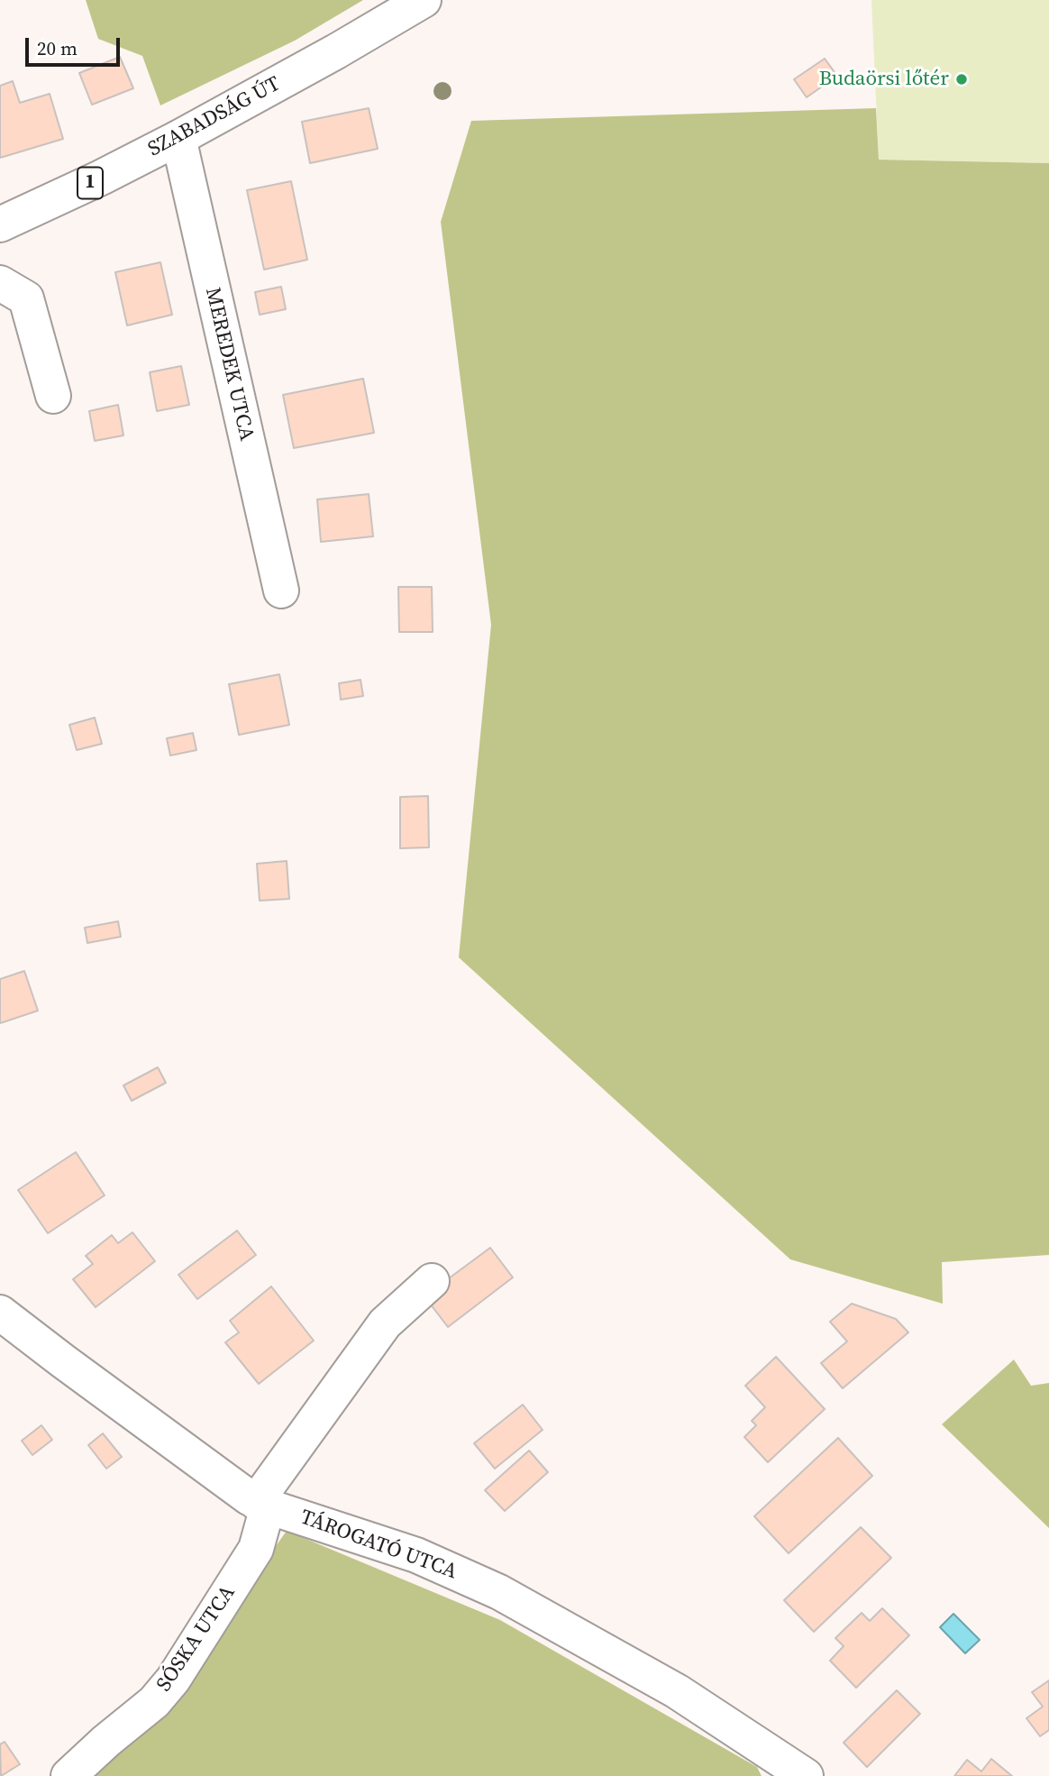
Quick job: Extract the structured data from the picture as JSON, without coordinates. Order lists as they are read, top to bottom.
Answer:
{
  "streets": {
    "street": [
      "SZABADSÁG ÚT",
      "1",
      "MEREDEK UTCA",
      "TÁROGATÓ UTCA",
      "SÓSKA UTCA"
    ]
  },
  "crossings": [
    ["SZABADSÁG ÚT", "MEREDEK UTCA"],
    ["TÁROGATÓ UTCA", "SÓSKA UTCA"]
  ],
  "places": ["Budaörsi lőtér"],
  "scale_bar": "20 m"
}
